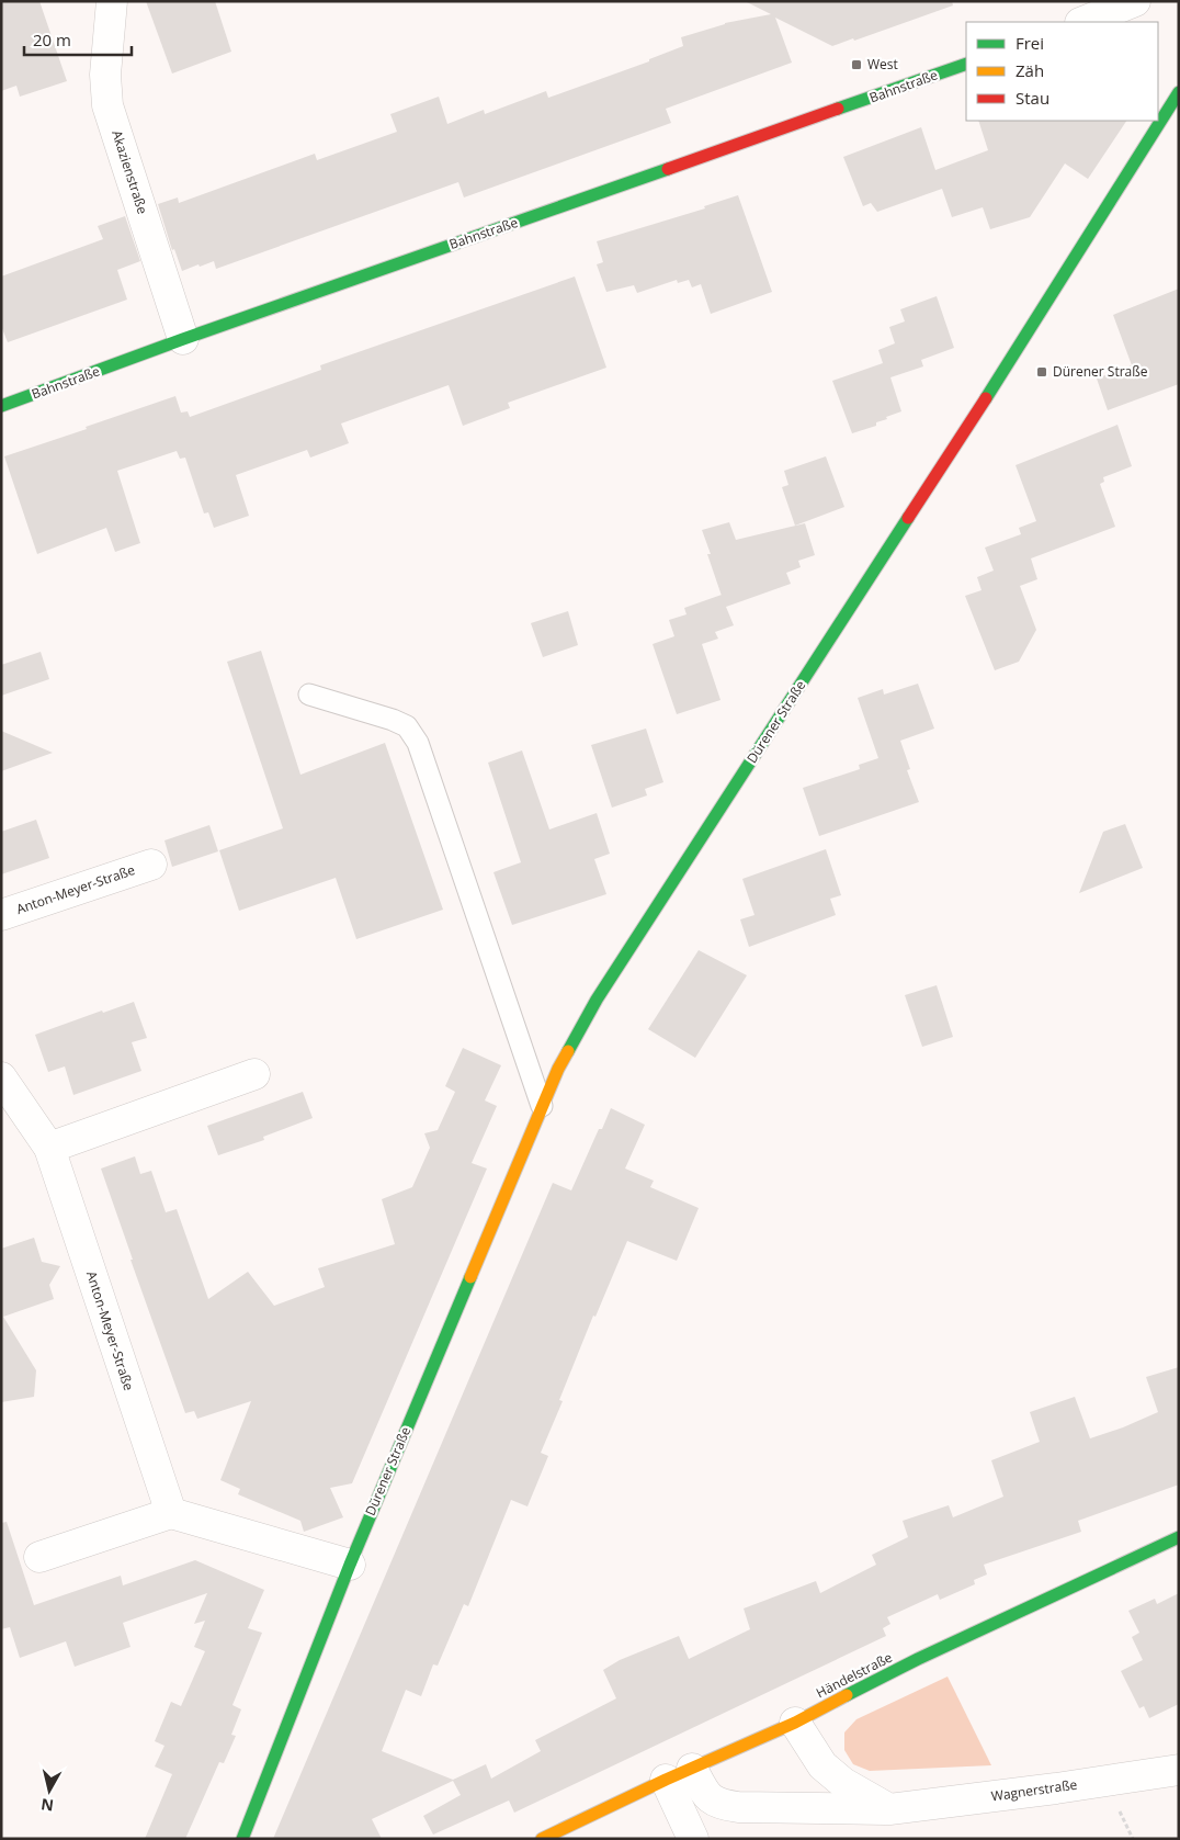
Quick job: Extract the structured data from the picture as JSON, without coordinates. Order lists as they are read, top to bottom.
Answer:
{
  "streets": {
    "street": [
      "Bahnstraße",
      "Akazienstraße",
      "Dürener Straße",
      "Anton-Meyer-Straße",
      "Händelstraße",
      "Wagnerstraße"
    ]
  },
  "crossings": [
    ["Bahnstraße", "Akazienstraße"],
    ["Händelstraße", "Wagnerstraße"]
  ],
  "places": {
    "transit": ["West", "Dürener Straße"]
  },
  "legend": ["Frei", "Zäh", "Stau"],
  "scale_bar": "20 m",
  "north": "bottom"
}
